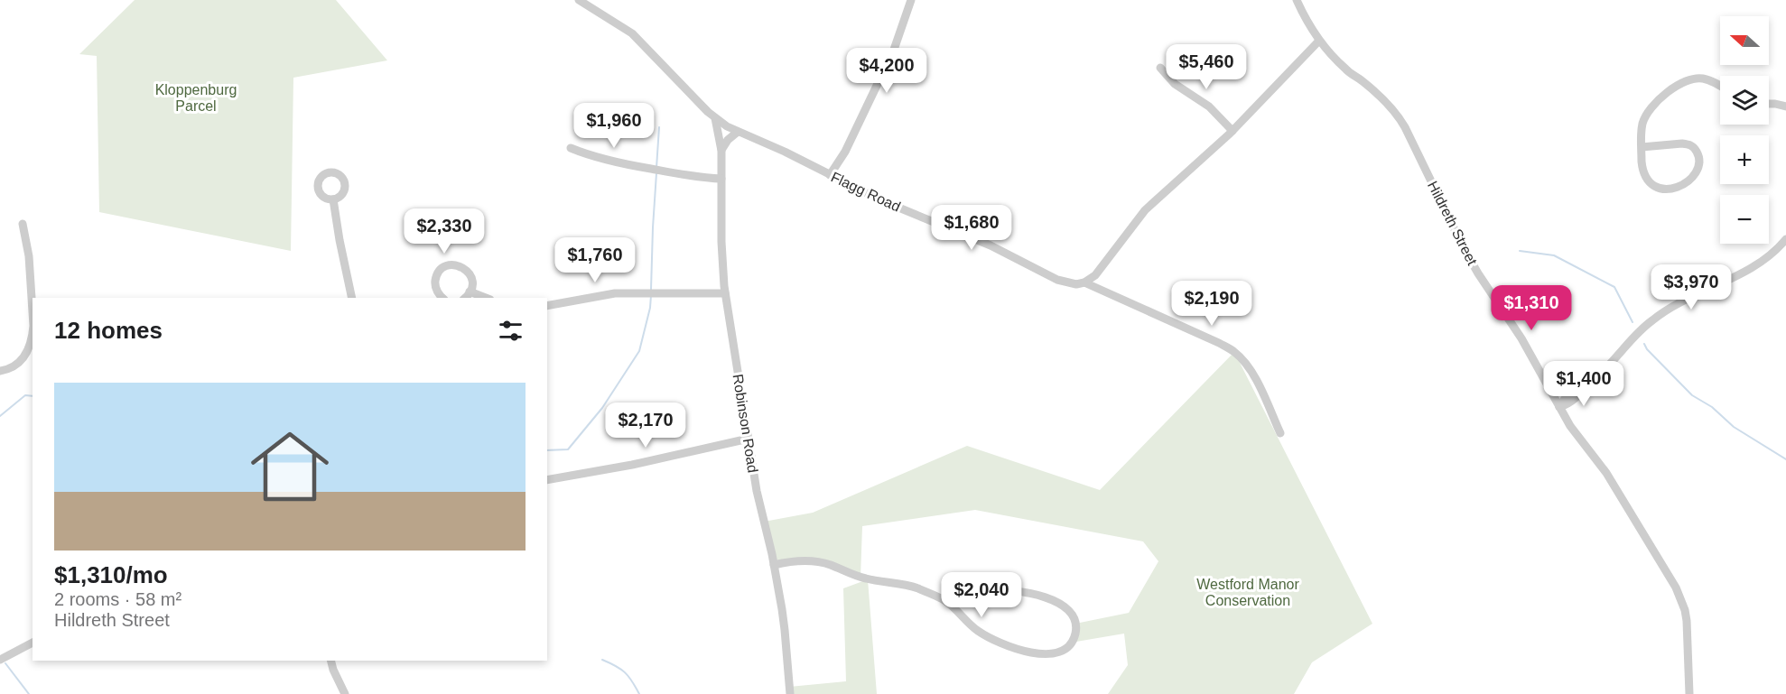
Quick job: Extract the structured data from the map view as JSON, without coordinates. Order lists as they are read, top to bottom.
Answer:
{
  "streets": {
    "street": ["Flagg Road", "Hildreth Street", "Robinson Road"]
  },
  "crossings": [
    ["Flagg Road", "Robinson Road"]
  ],
  "parks": ["Kloppenburg Parcel", "Westford Manor Conservation"],
  "north": "left",
  "page": {
    "map_buttons": ["+", "−"],
    "price": [
      "$5,460",
      "$4,200",
      "$1,960",
      "$1,680",
      "$2,330",
      "$1,760",
      "$3,970",
      "$2,190",
      "$1,310",
      "$1,400",
      "$2,170",
      "$2,040"
    ],
    "heading": "12 homes",
    "list": [
      {
        "name": "$1,310/mo",
        "note": "2 rooms · 58 m² · Hildreth Street"
      }
    ]
  }
}
